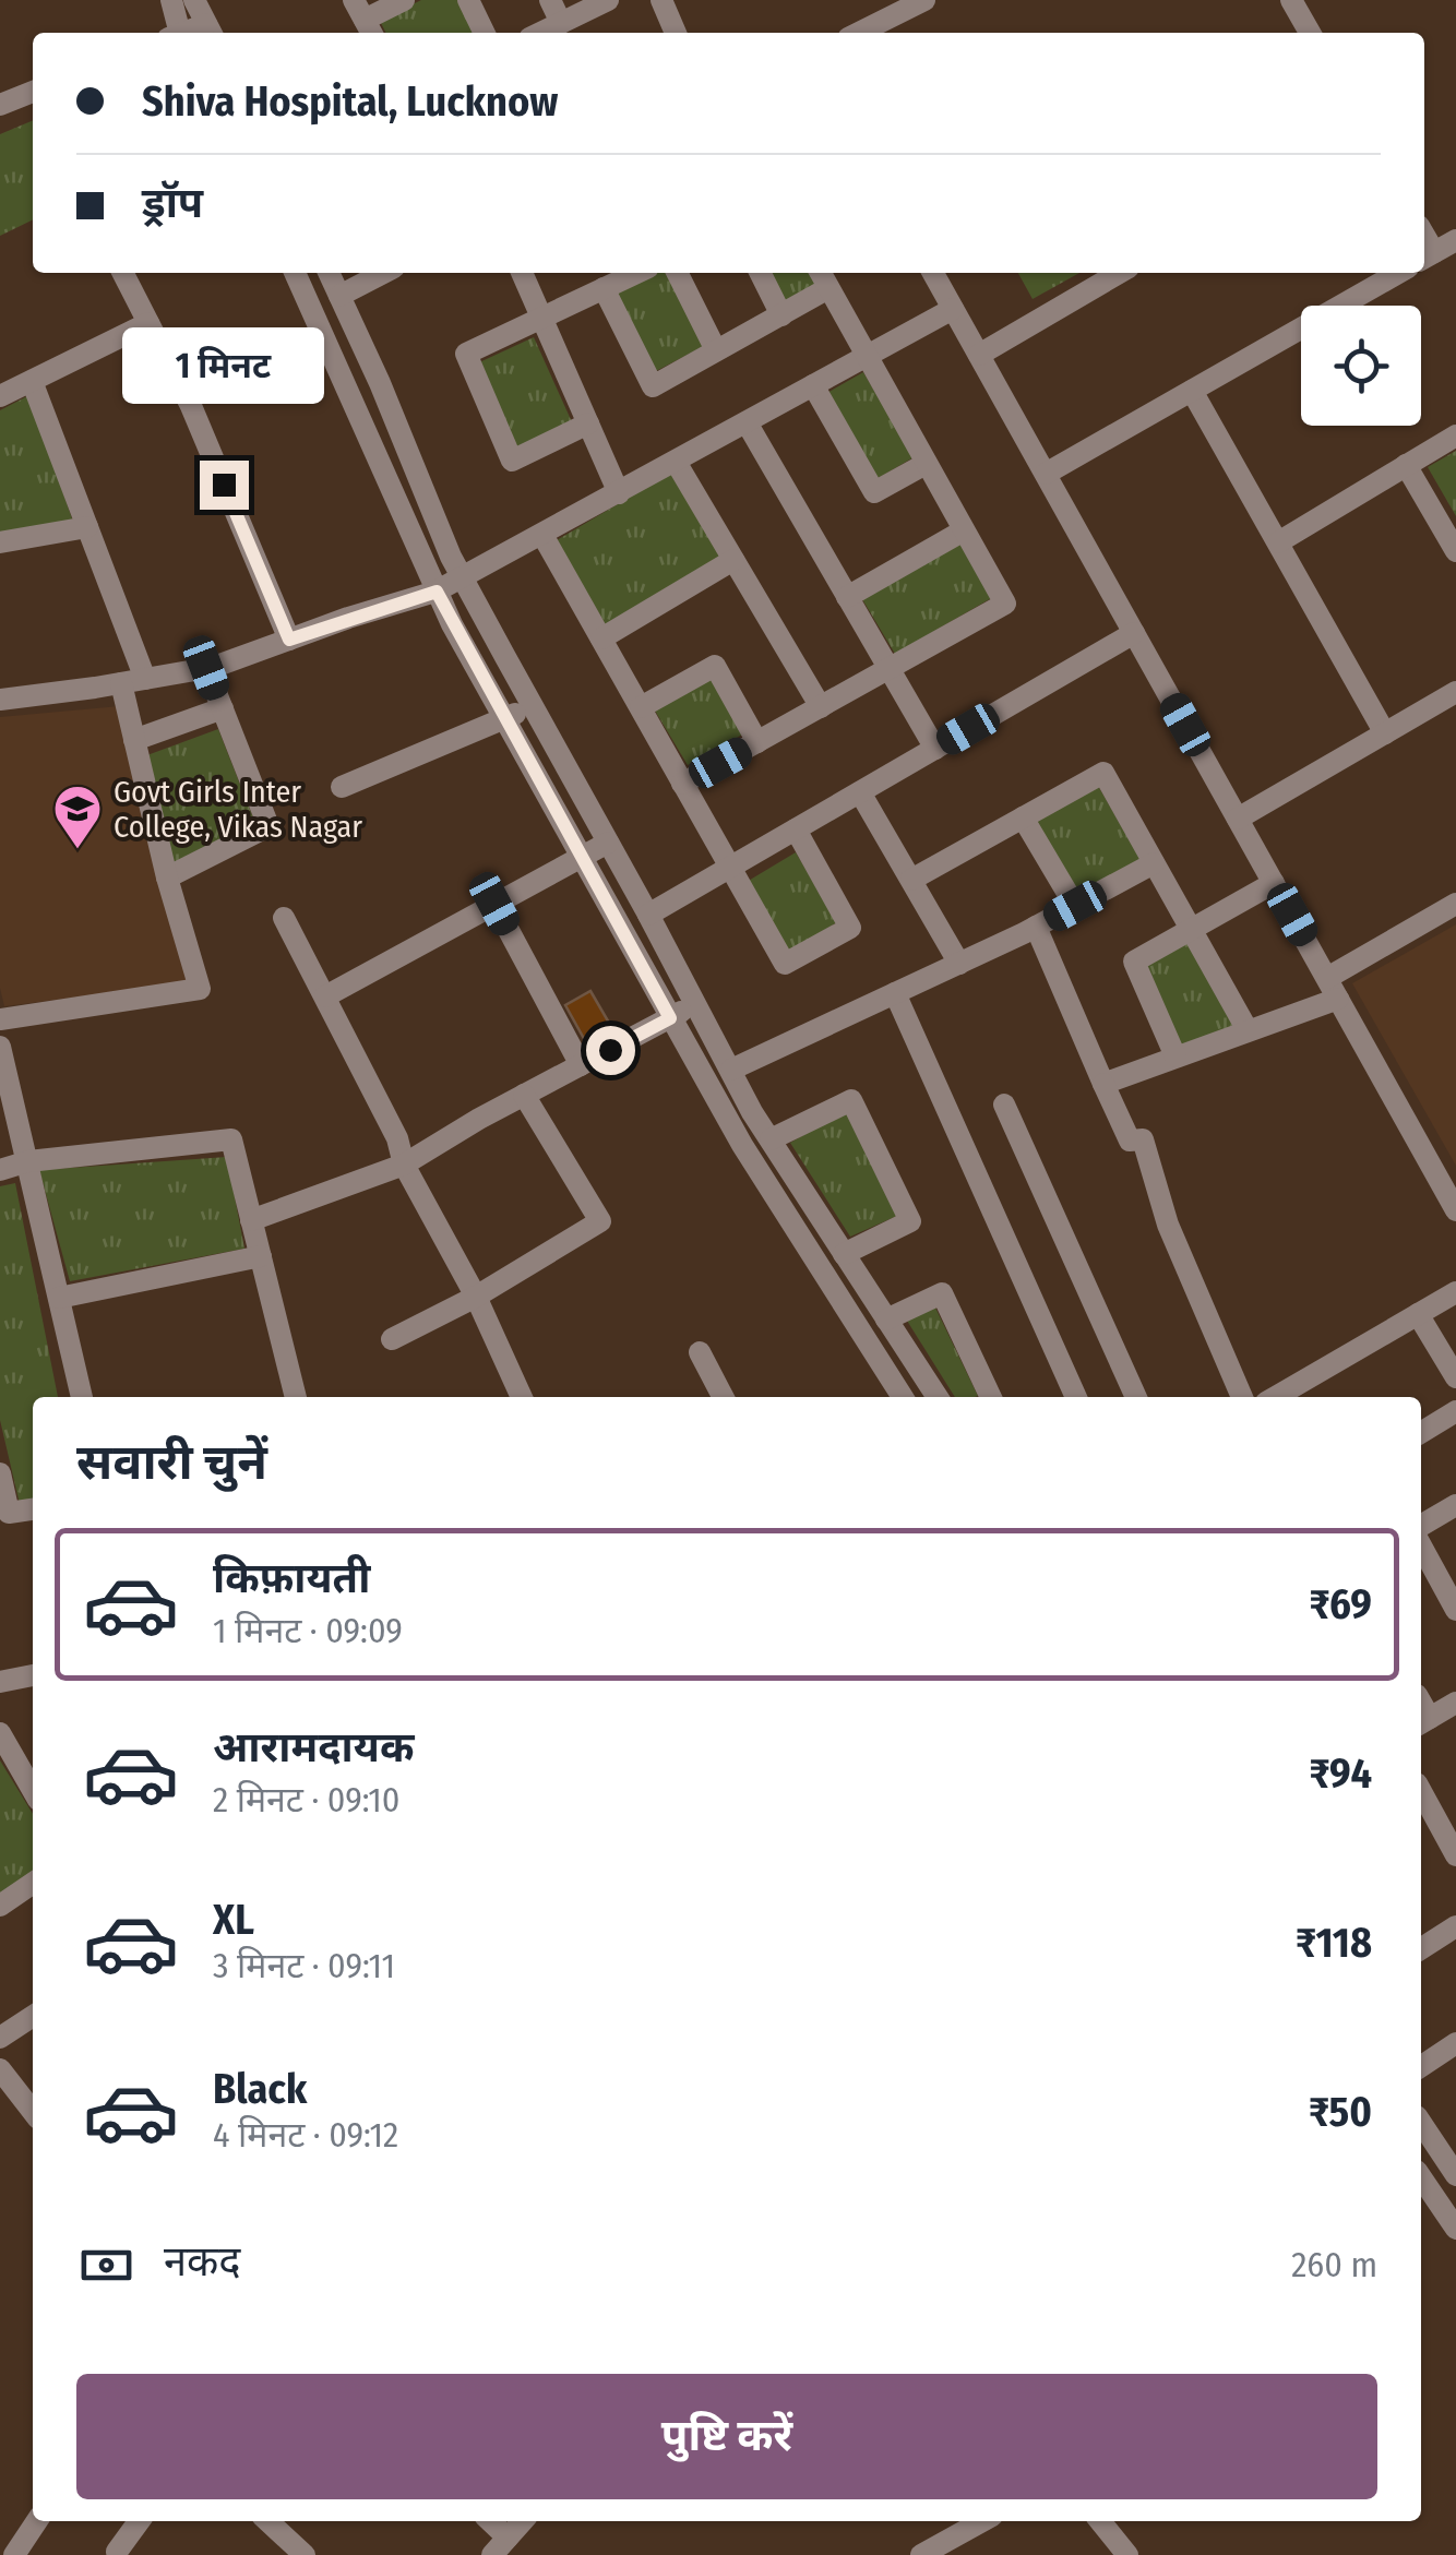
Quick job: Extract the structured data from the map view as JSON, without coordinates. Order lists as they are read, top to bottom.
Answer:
{
  "places": {
    "school or university": ["Govt Girls Inter College, Vikas Nagar"]
  },
  "page": {
    "banner": ["Shiva Hospital, Lucknow", "ड्रॉप"],
    "bubble": "1 मिनट",
    "heading": "सवारी चुनें",
    "list": [
      {
        "name": "किफ़ायती",
        "note": "1 मिनट · 09:09",
        "value": "₹69"
      },
      {
        "name": "आरामदायक",
        "note": "2 मिनट · 09:10",
        "value": "₹94"
      },
      {
        "name": "XL",
        "note": "3 मिनट · 09:11",
        "value": "₹118"
      },
      {
        "name": "Black",
        "note": "4 मिनट · 09:12",
        "value": "₹50"
      }
    ],
    "pay": ["नकद", "260 m"],
    "buttons": "पुष्टि करें"
  }
}
